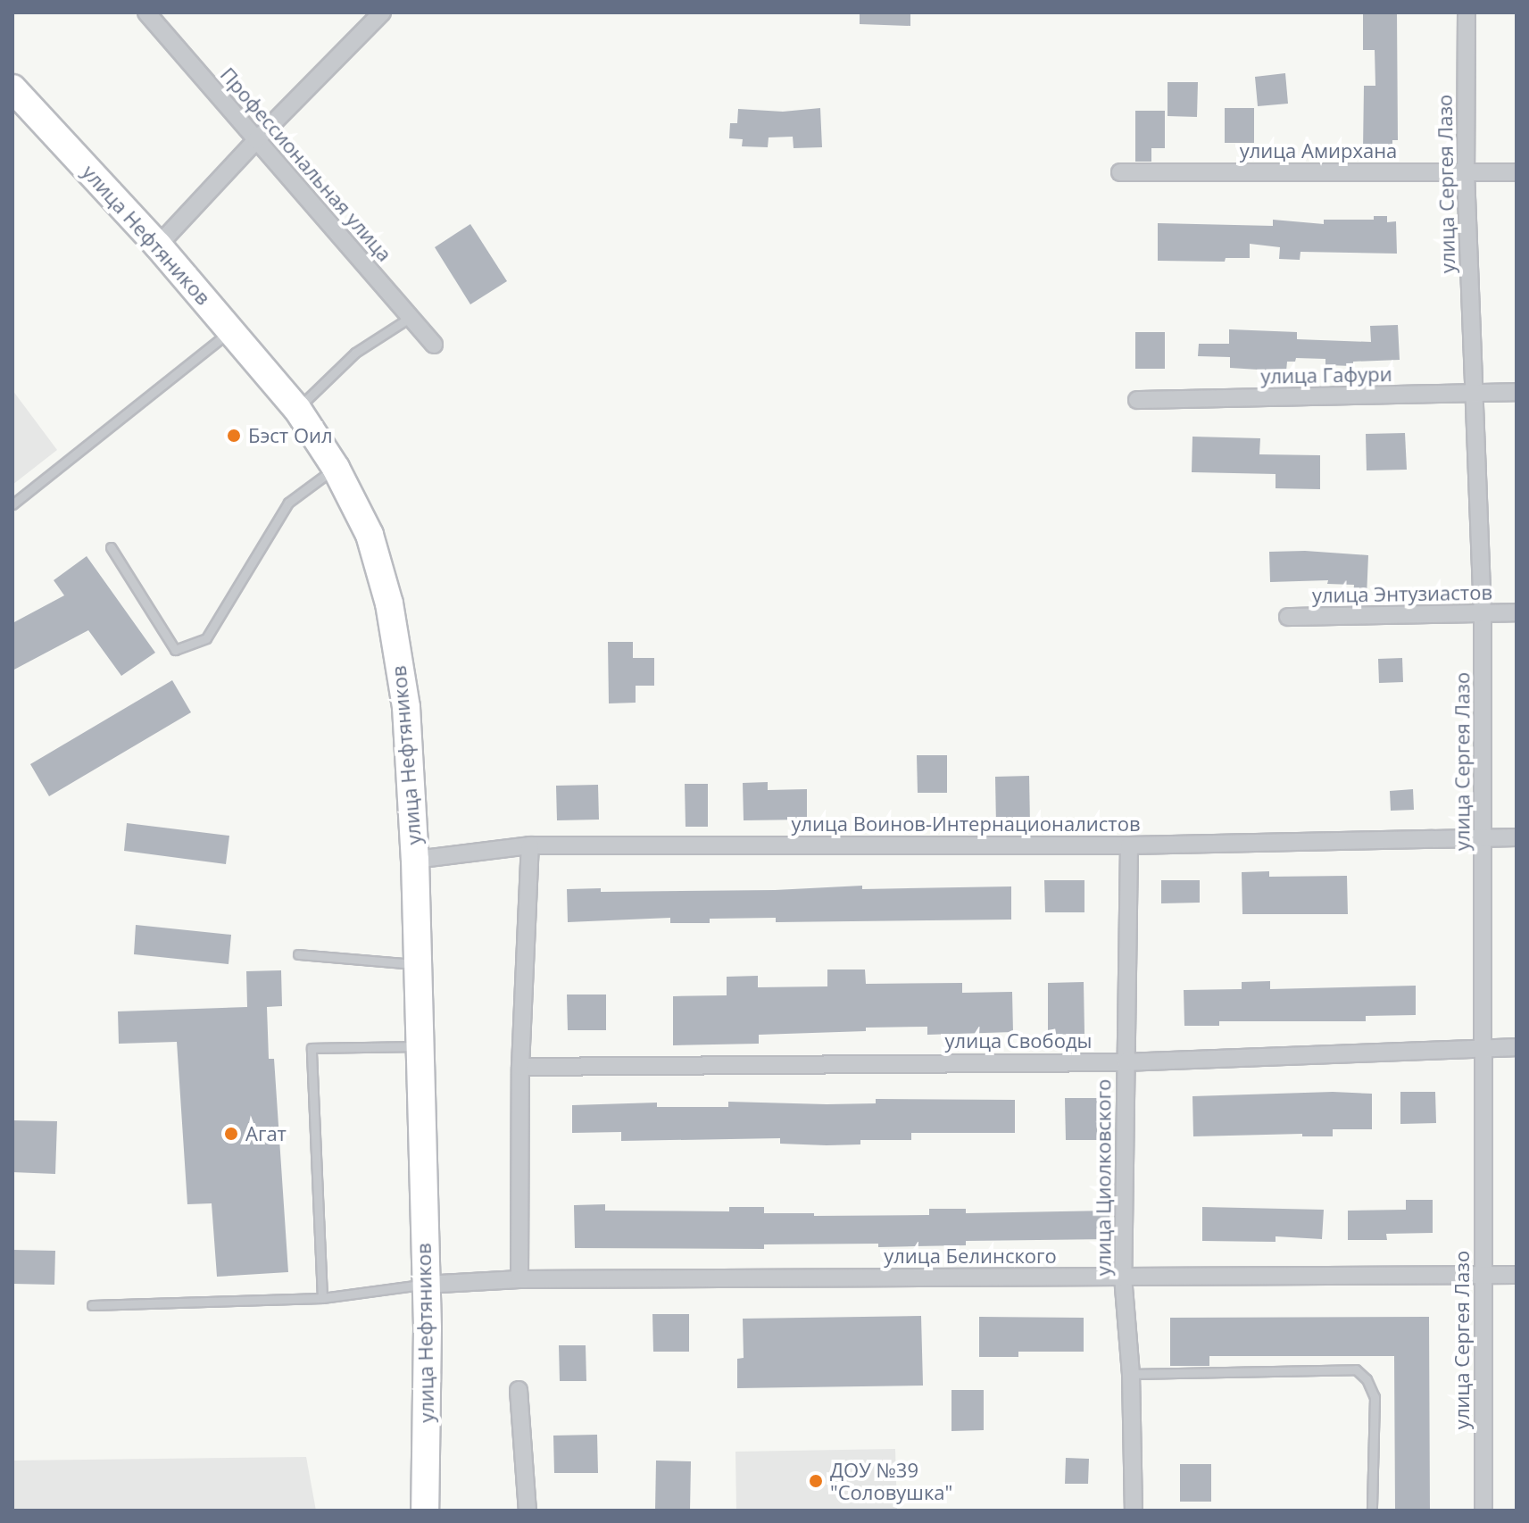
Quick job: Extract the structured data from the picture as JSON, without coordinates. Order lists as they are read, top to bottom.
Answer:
{
  "streets": {
    "main road": ["улица Нефтяников"],
    "street": [
      "улица Амирхана",
      "Профессиональная улица",
      "улица Сергея Лазо",
      "улица Гафури",
      "улица Энтузиастов",
      "улица Воинов-Интернационалистов",
      "улица Свободы",
      "улица Циолковского",
      "улица Белинского"
    ]
  },
  "crossings": [
    ["улица Амирхана", "улица Сергея Лазо"],
    ["улица Сергея Лазо", "улица Гафури"],
    ["улица Сергея Лазо", "улица Энтузиастов"],
    ["улица Сергея Лазо", "улица Воинов-Интернационалистов"],
    ["улица Сергея Лазо", "улица Свободы"],
    ["улица Сергея Лазо", "улица Белинского"],
    ["улица Нефтяников", "улица Воинов-Интернационалистов"],
    ["улица Нефтяников", "улица Белинского"],
    ["улица Воинов-Интернационалистов", "улица Циолковского"],
    ["улица Свободы", "улица Циолковского"],
    ["улица Циолковского", "улица Белинского"]
  ],
  "places": ["Бэст Оил", "Агат", "ДОУ №39 \"Соловушка\""]
}
